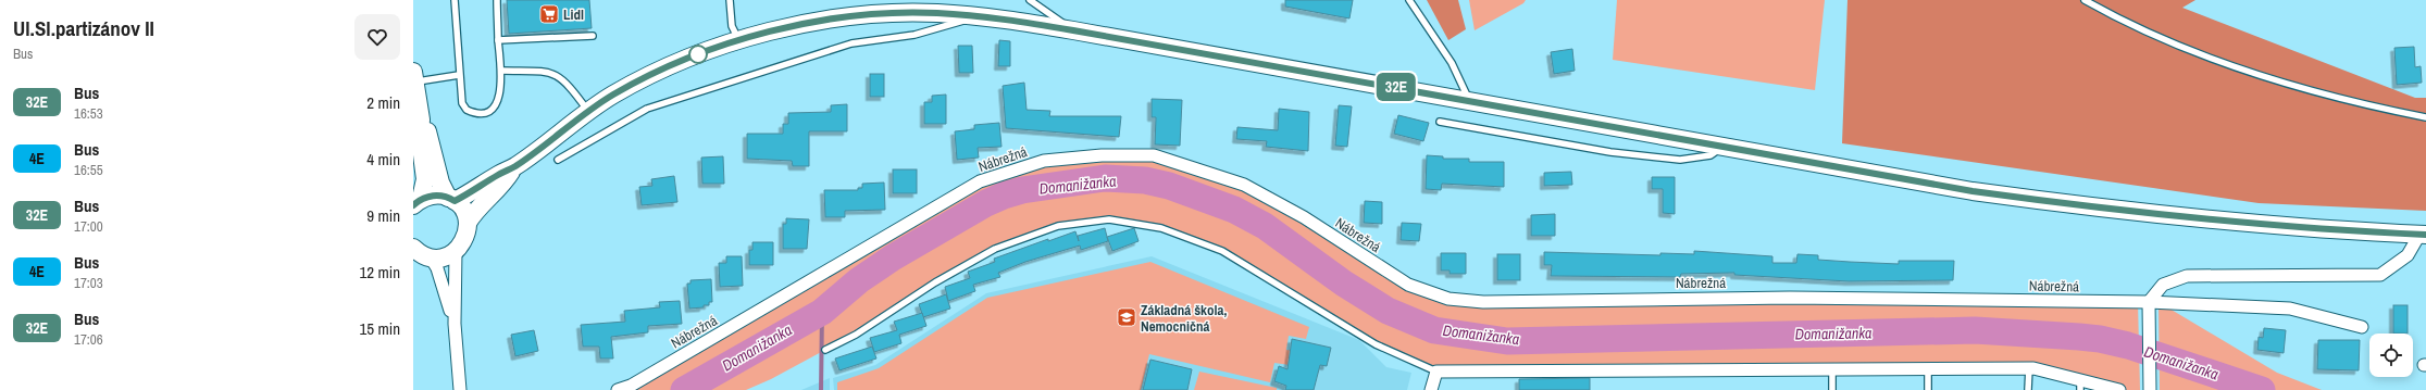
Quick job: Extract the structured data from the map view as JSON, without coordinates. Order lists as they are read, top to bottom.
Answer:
{
  "streets": {
    "street": ["Nábrežná"]
  },
  "water": ["Domanižanka"],
  "places": {
    "supermarket": ["Lidl"],
    "school or university": ["Základná škola, Nemocničná"]
  },
  "lines": ["bus line 32E"],
  "page": {
    "heading": ["Ul.Sl.partizánov II", "Bus"],
    "on_map": "32E",
    "list": [
      {
        "mark": "32E",
        "name": "Bus",
        "note": "16:53",
        "value": "2 min"
      },
      {
        "mark": "4E",
        "name": "Bus",
        "note": "16:55",
        "value": "4 min"
      },
      {
        "mark": "32E",
        "name": "Bus",
        "note": "17:00",
        "value": "9 min"
      },
      {
        "mark": "4E",
        "name": "Bus",
        "note": "17:03",
        "value": "12 min"
      },
      {
        "mark": "32E",
        "name": "Bus",
        "note": "17:06",
        "value": "15 min"
      }
    ]
  }
}
